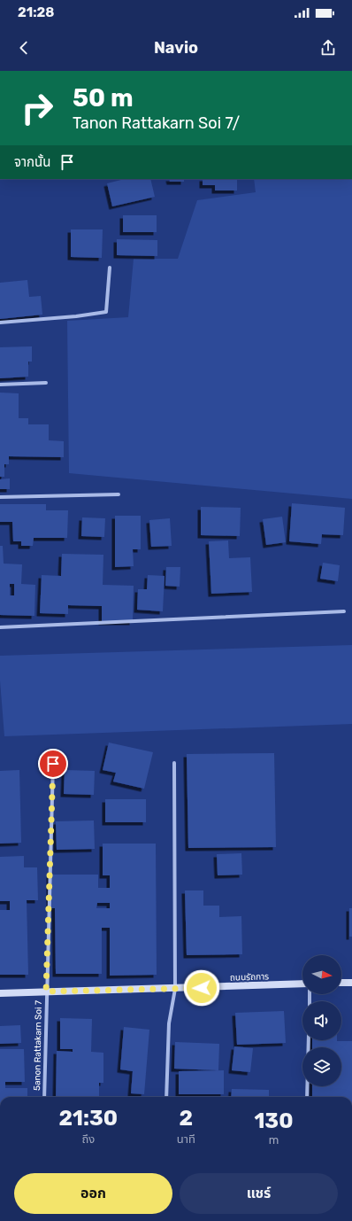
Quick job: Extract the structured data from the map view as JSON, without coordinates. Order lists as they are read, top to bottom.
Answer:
{
  "streets": {
    "street": ["ถนนรัถการ", "5anon Rattakarn Soi 7"]
  },
  "crossings": [
    ["ถนนรัถการ", "5anon Rattakarn Soi 7"]
  ],
  "north": "right",
  "page": {
    "status": "21:28",
    "header": "Navio",
    "turn": ["50 m", "Tanon Rattakarn Soi 7/"],
    "then": "จากนั้น",
    "eta": [
      "21:30",
      "ถึง",
      "2",
      "นาที",
      "130",
      "m"
    ],
    "buttons": ["ออก", "แชร์"]
  }
}
